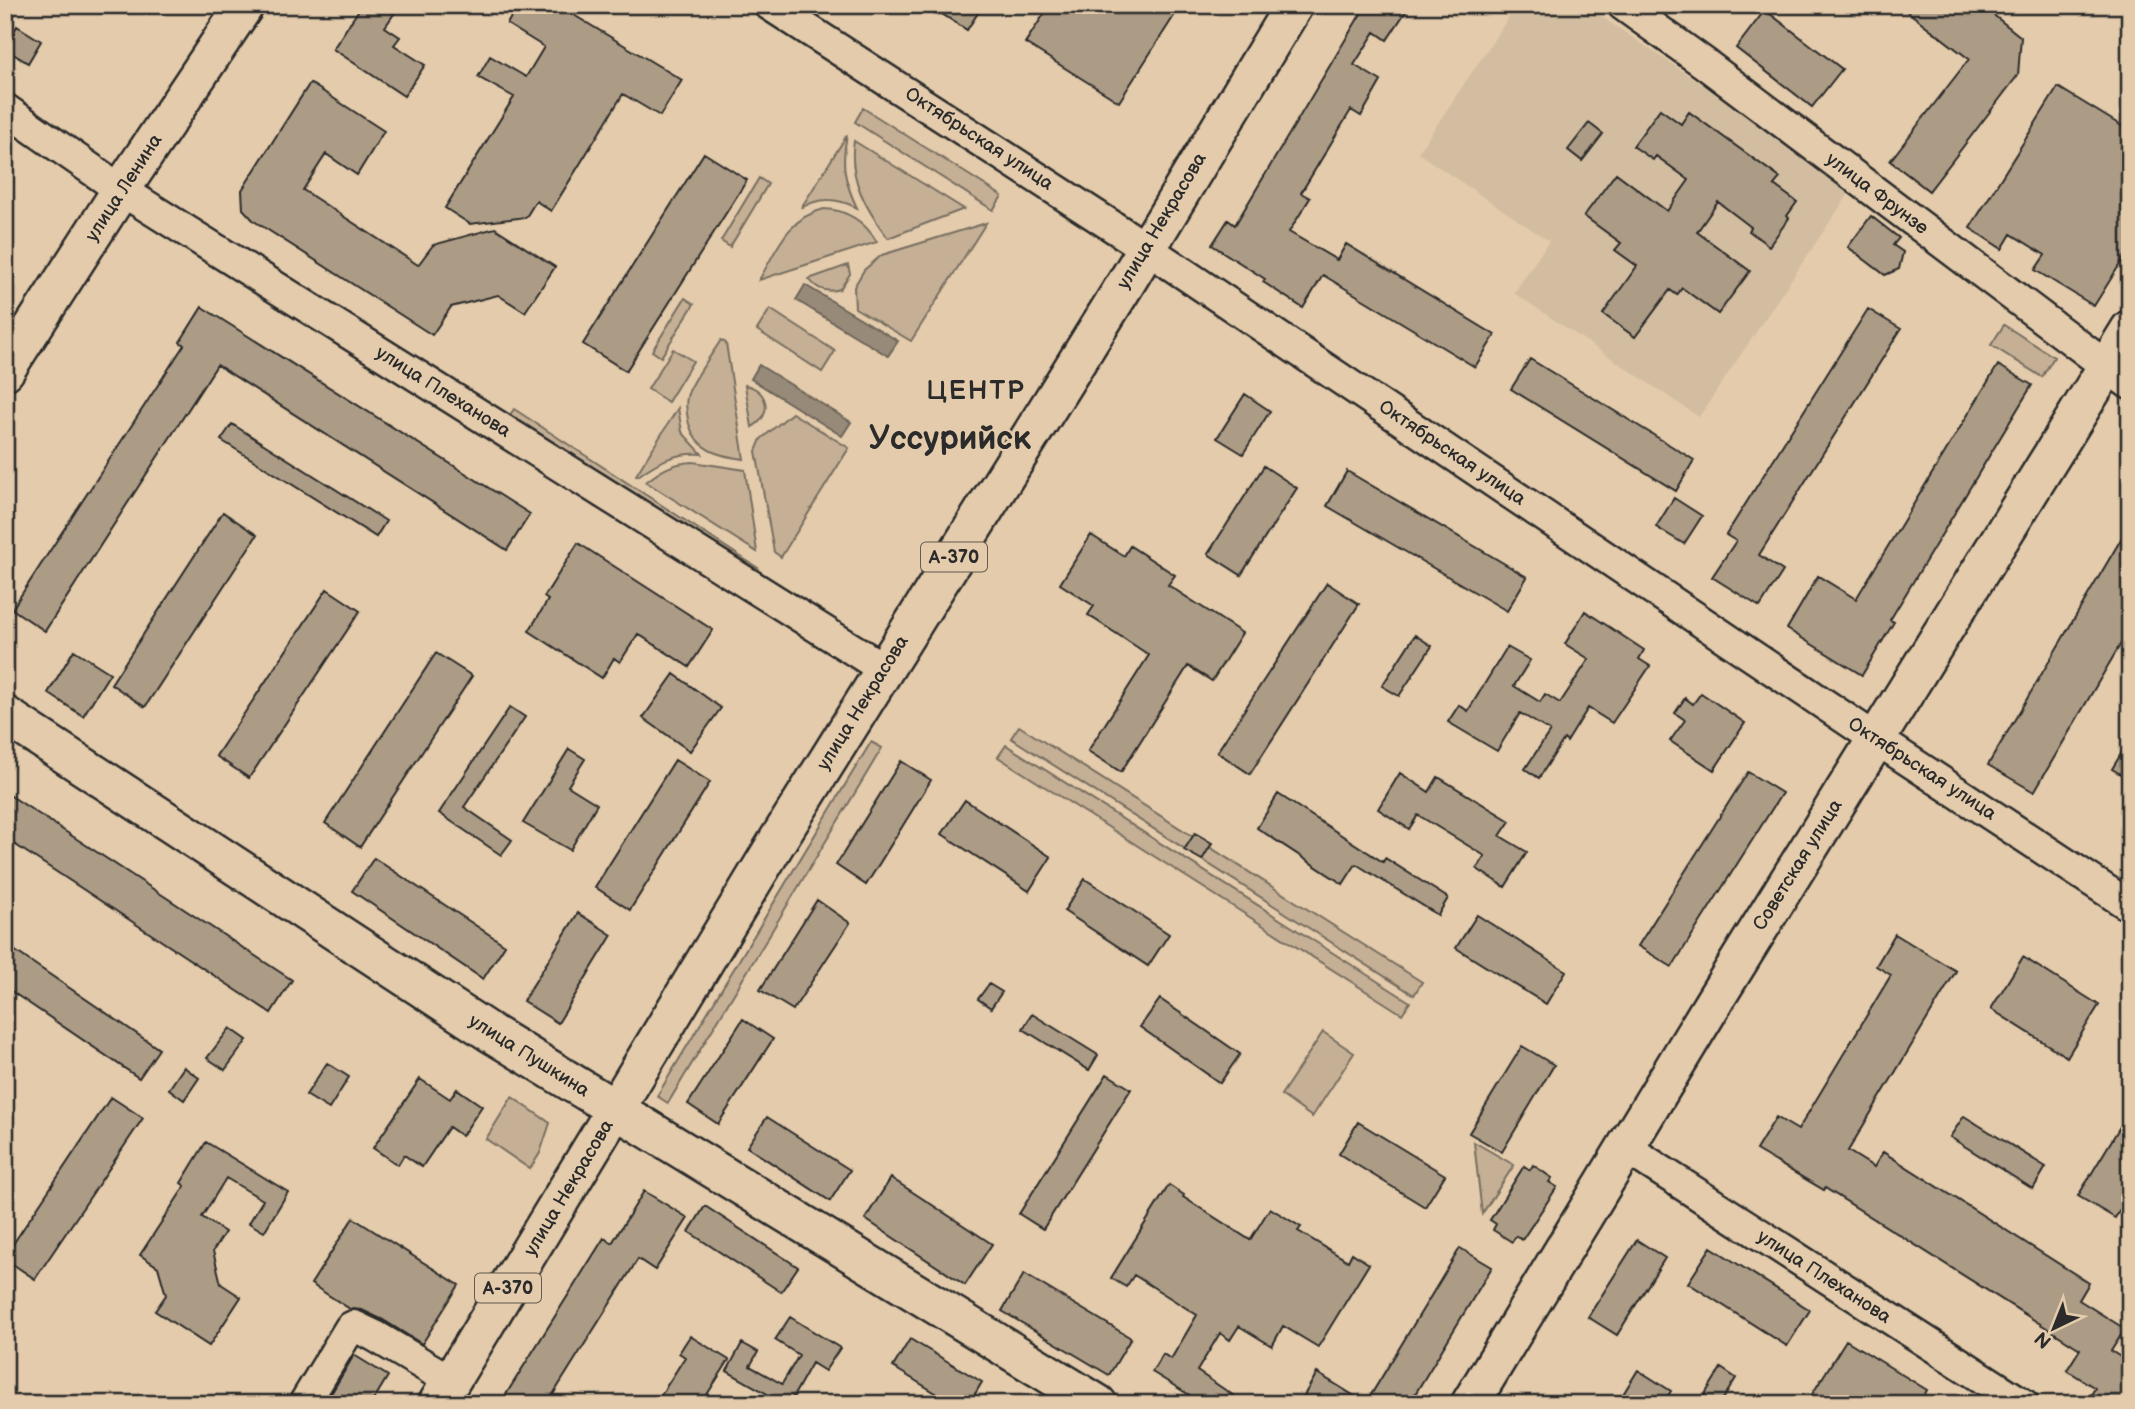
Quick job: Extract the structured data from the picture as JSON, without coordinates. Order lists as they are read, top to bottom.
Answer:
{
  "streets": {
    "main road": [
      "улица Ленина",
      "улица Некрасова",
      "А-370",
      "Советская улица",
      "улица Пушкина"
    ],
    "street": ["Октябрьская улица", "улица Фрунзе", "улица Плеханова"]
  },
  "crossings": [
    ["Октябрьская улица", "улица Некрасова"],
    ["Октябрьская улица", "Советская улица"],
    ["улица Ленина", "улица Плеханова"],
    ["улица Фрунзе", "Советская улица"],
    ["улица Некрасова", "улица Плеханова"],
    ["улица Некрасова", "улица Пушкина"],
    ["улица Плеханова", "Советская улица"]
  ],
  "districts": ["ЦЕНТР", "Уссурийск"],
  "north": "bottom left"
}
